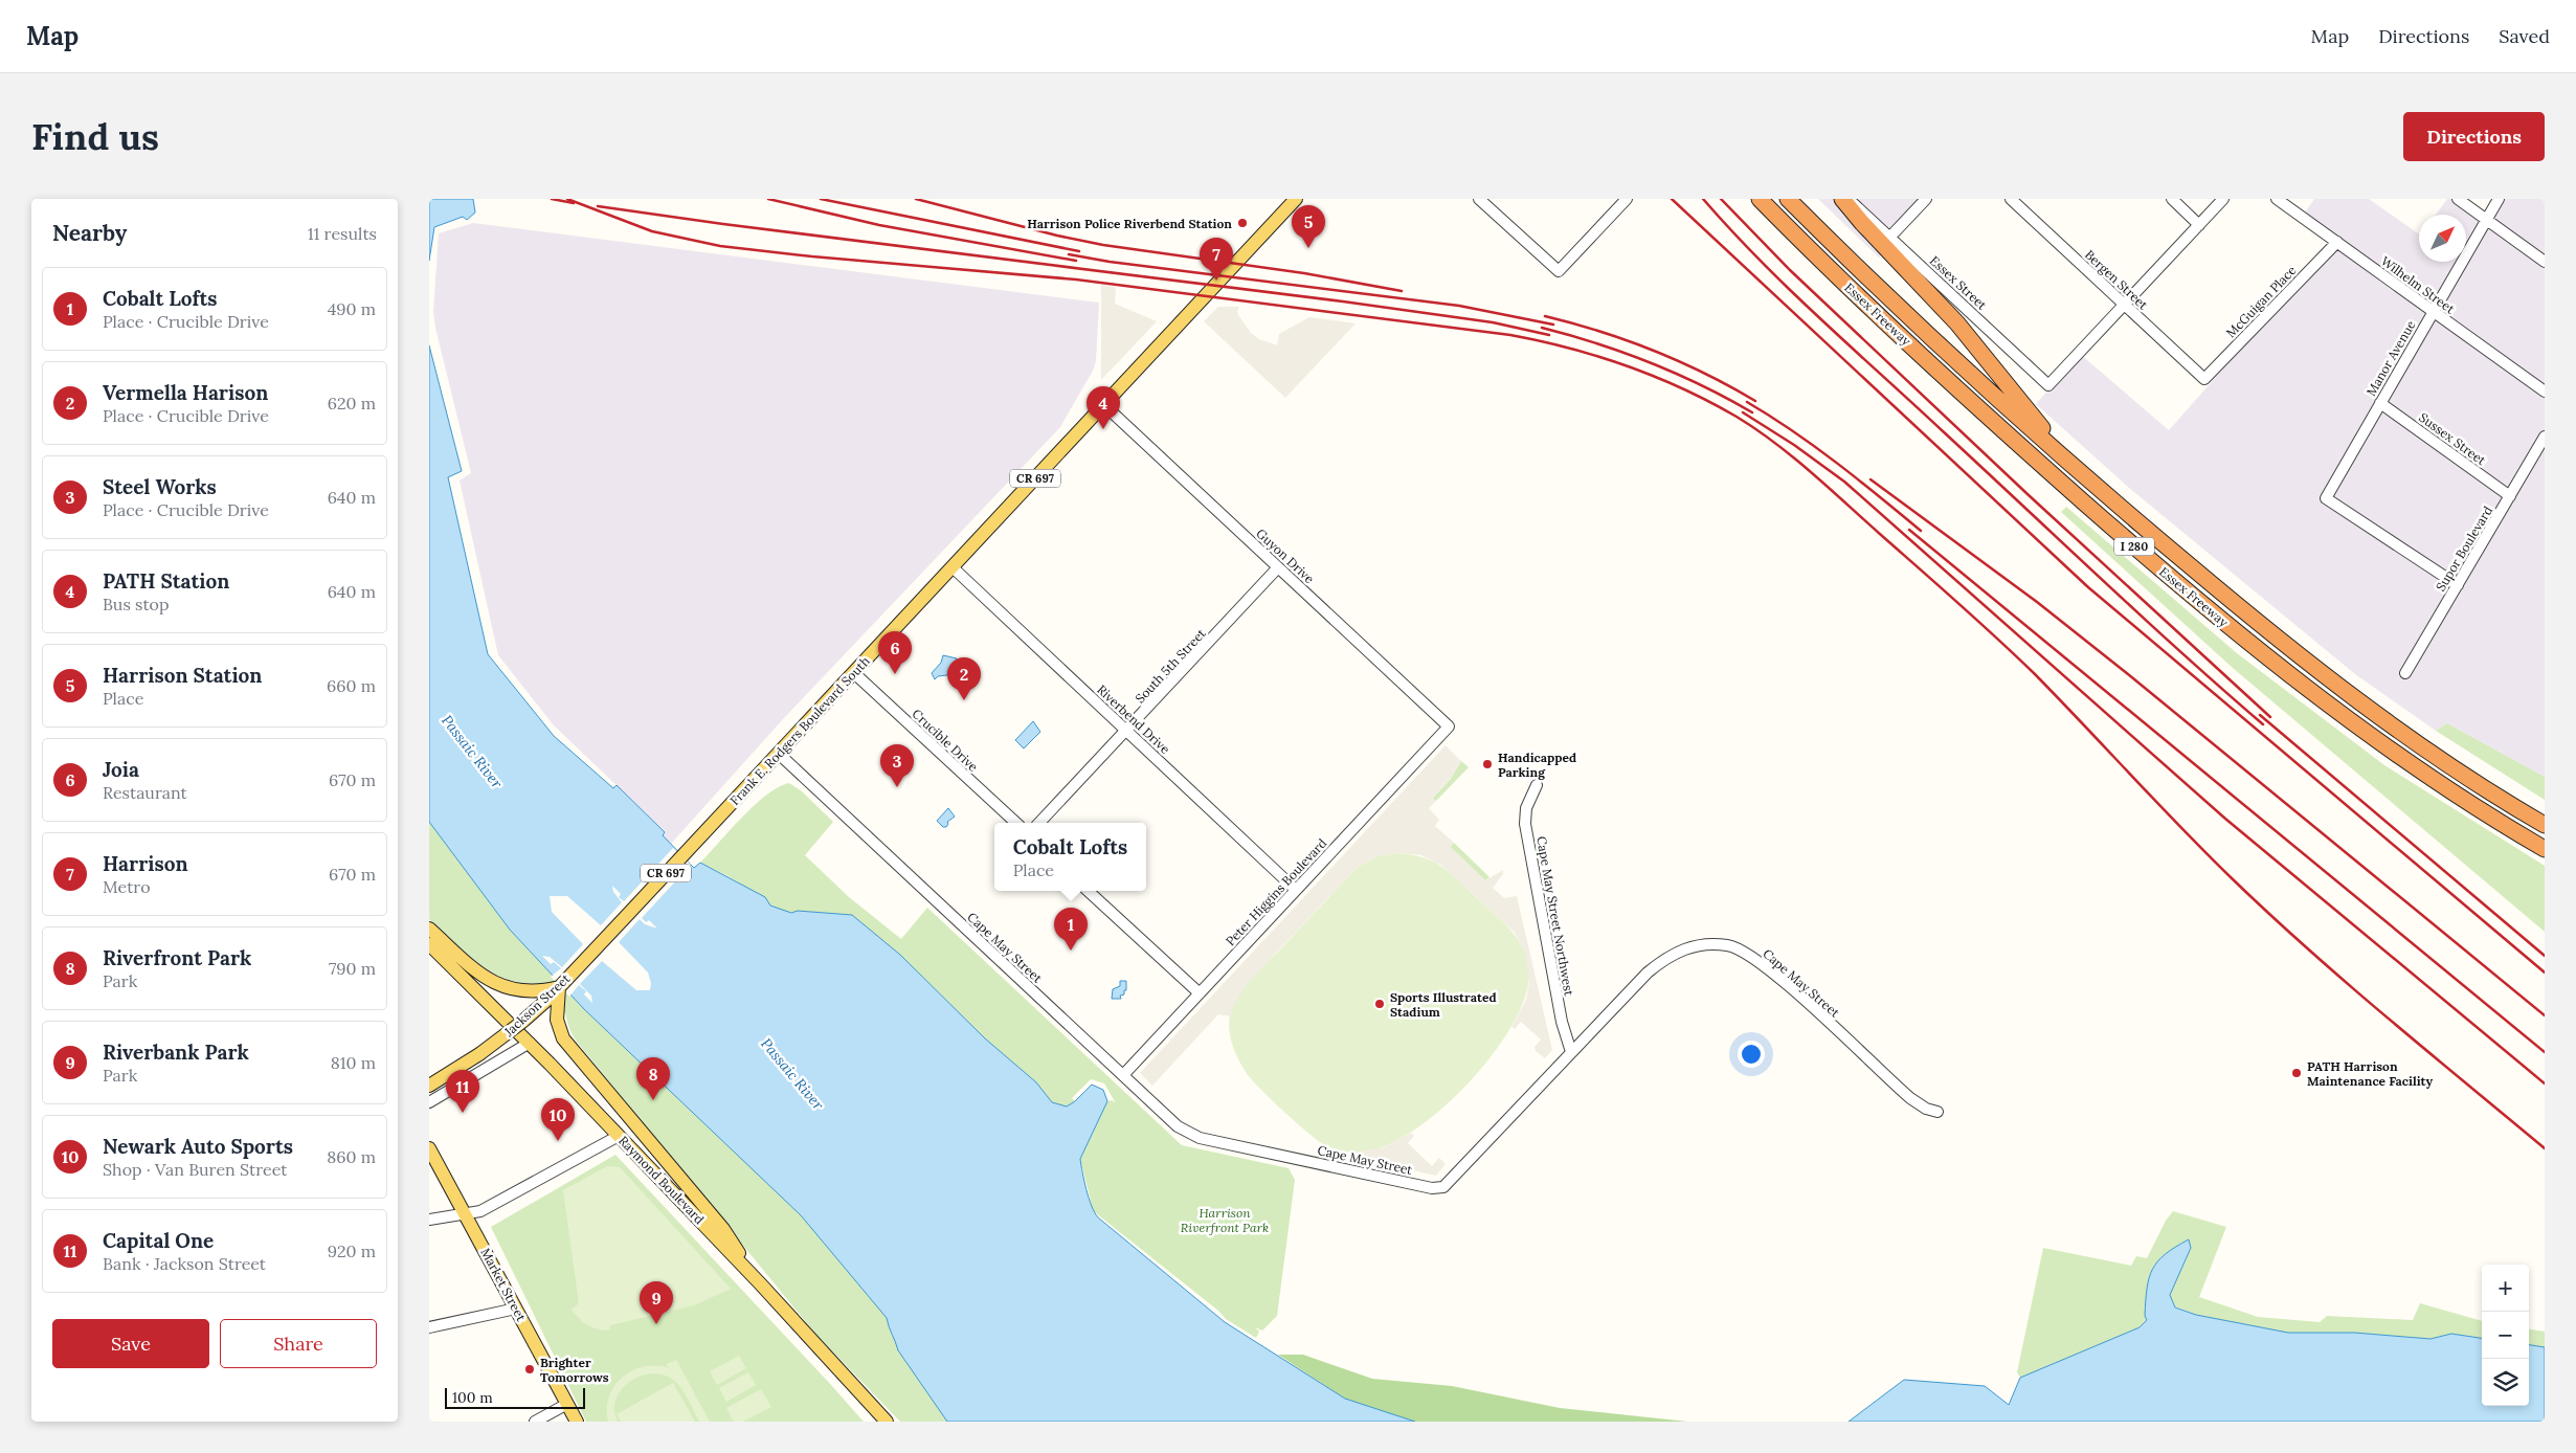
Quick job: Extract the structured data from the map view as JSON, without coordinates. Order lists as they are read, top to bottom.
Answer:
{
  "streets": {
    "highway": ["Essex Freeway", "I 280"],
    "main road": [
      "CR 697",
      "Frank E. Rodgers Boulevard South",
      "Jackson Street",
      "Raymond Boulevard",
      "Market Street"
    ],
    "street": [
      "Bergen Street",
      "Essex Street",
      "Wilhelm Street",
      "McGuigan Place",
      "Manor Avenue",
      "Sussex Street",
      "Supor Boulevard",
      "Guyon Drive",
      "South 5th Street",
      "Riverbend Drive",
      "Crucible Drive",
      "Peter Higgins Boulevard",
      "Cape May Street Northwest",
      "Cape May Street"
    ]
  },
  "crossings": [
    ["Bergen Street", "Essex Street"],
    ["Bergen Street", "McGuigan Place"],
    ["Wilhelm Street", "McGuigan Place"],
    ["Wilhelm Street", "Manor Avenue"],
    ["Manor Avenue", "Sussex Street"],
    ["Manor Avenue", "Supor Boulevard"],
    ["Sussex Street", "Supor Boulevard"],
    ["CR 697", "Guyon Drive"],
    ["CR 697", "Riverbend Drive"],
    ["CR 697", "Frank E. Rodgers Boulevard South"],
    ["Guyon Drive", "South 5th Street"],
    ["Guyon Drive", "Peter Higgins Boulevard"],
    ["South 5th Street", "Riverbend Drive"],
    ["Riverbend Drive", "Frank E. Rodgers Boulevard South"],
    ["Riverbend Drive", "Peter Higgins Boulevard"],
    ["Frank E. Rodgers Boulevard South", "Crucible Drive"],
    ["Frank E. Rodgers Boulevard South", "Cape May Street"],
    ["Frank E. Rodgers Boulevard South", "Jackson Street"],
    ["Peter Higgins Boulevard", "Cape May Street"],
    ["Cape May Street Northwest", "Cape May Street"],
    ["Jackson Street", "Raymond Boulevard"]
  ],
  "water": ["Passaic River"],
  "parks": ["Harrison Riverfront Park"],
  "places": [
    "Harrison Police Riverbend Station",
    "Handicapped Parking",
    "Sports Illustrated Stadium",
    "PATH Harrison Maintenance Facility",
    "Brighter Tomorrows"
  ],
  "scale_bar": "100 m",
  "north": "top right",
  "page": {
    "header": "Map",
    "nav": ["Map", "Directions", "Saved"],
    "buttons": [
      "Directions",
      ["Save", "Share"]
    ],
    "title": "Find us",
    "heading": ["Nearby", "11 results"],
    "pins": [
      "5",
      "7",
      "4",
      "6",
      "2",
      "3",
      "1",
      "8",
      "11",
      "10",
      "9"
    ],
    "list": [
      {
        "mark": "1",
        "name": "Cobalt Lofts",
        "note": "Place · Crucible Drive",
        "value": "490 m"
      },
      {
        "mark": "2",
        "name": "Vermella Harison",
        "note": "Place · Crucible Drive",
        "value": "620 m"
      },
      {
        "mark": "3",
        "name": "Steel Works",
        "note": "Place · Crucible Drive",
        "value": "640 m"
      },
      {
        "mark": "4",
        "name": "PATH Station",
        "note": "Bus stop",
        "value": "640 m"
      },
      {
        "mark": "5",
        "name": "Harrison Station",
        "note": "Place",
        "value": "660 m"
      },
      {
        "mark": "6",
        "name": "Joia",
        "note": "Restaurant",
        "value": "670 m"
      },
      {
        "mark": "7",
        "name": "Harrison",
        "note": "Metro",
        "value": "670 m"
      },
      {
        "mark": "8",
        "name": "Riverfront Park",
        "note": "Park",
        "value": "790 m"
      },
      {
        "mark": "9",
        "name": "Riverbank Park",
        "note": "Park",
        "value": "810 m"
      },
      {
        "mark": "10",
        "name": "Newark Auto Sports",
        "note": "Shop · Van Buren Street",
        "value": "860 m"
      },
      {
        "mark": "11",
        "name": "Capital One",
        "note": "Bank · Jackson Street",
        "value": "920 m"
      }
    ],
    "popup": ["Cobalt Lofts", "Place"],
    "map_buttons": ["+", "−"],
    "scale": "100 m"
  }
}
